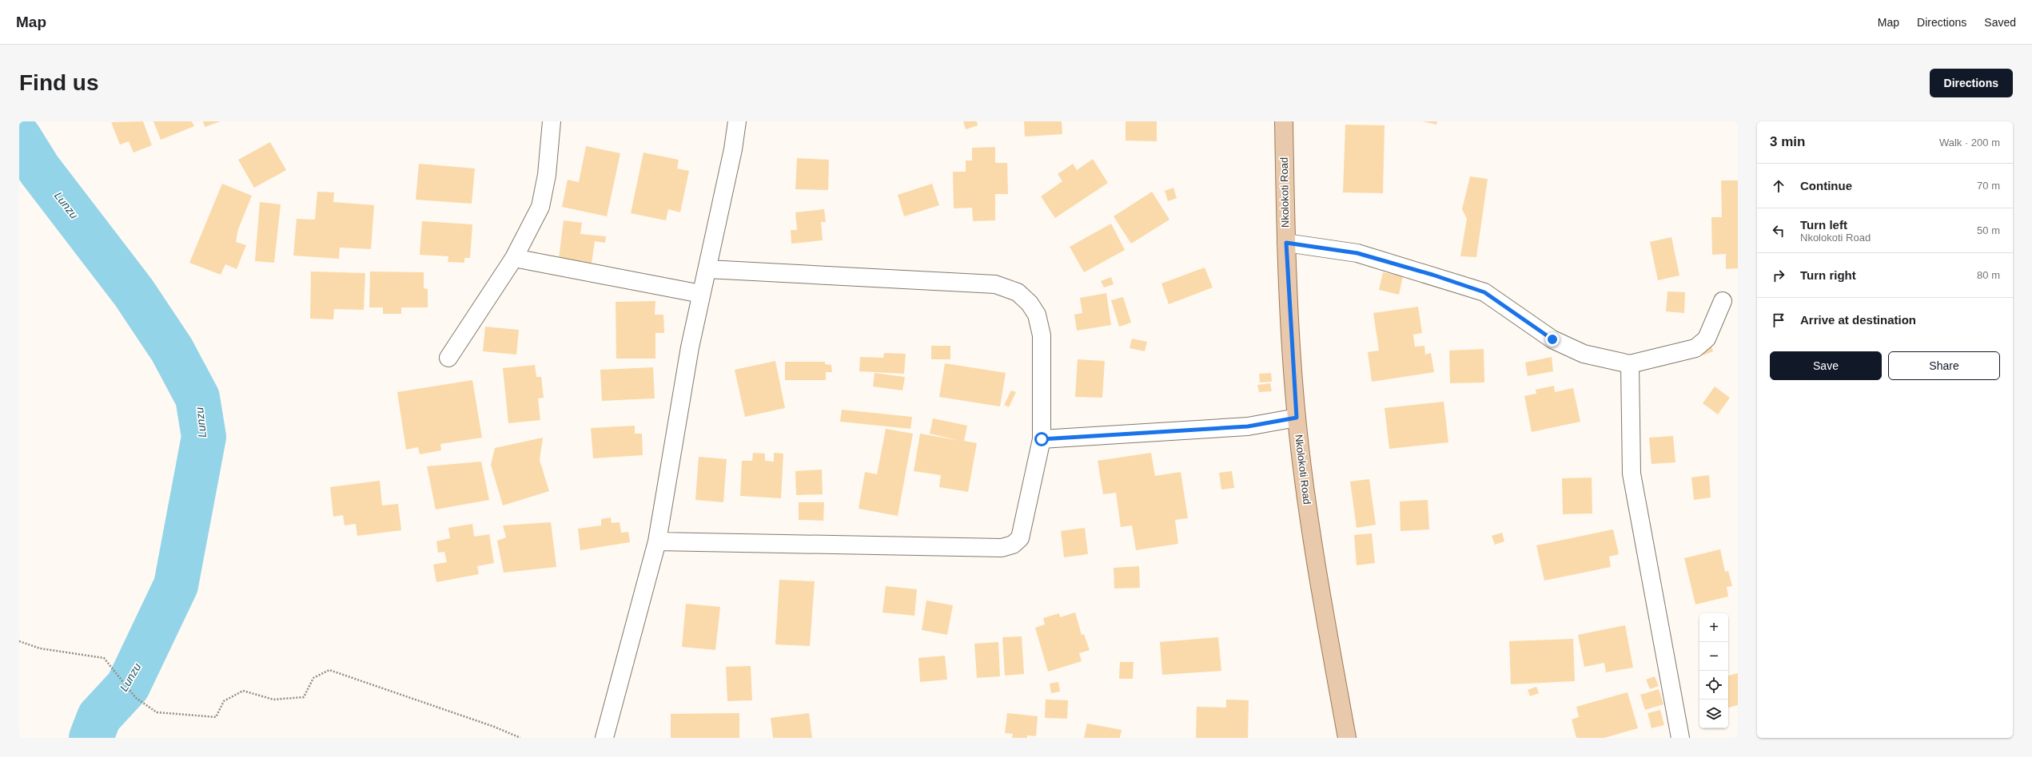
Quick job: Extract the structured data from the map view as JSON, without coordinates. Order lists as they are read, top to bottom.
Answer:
{
  "streets": {
    "main road": ["Nkolokoti Road"]
  },
  "water": ["Lunzu"],
  "page": {
    "header": "Map",
    "nav": ["Map", "Directions", "Saved"],
    "buttons": [
      "Directions",
      ["Save", "Share"]
    ],
    "title": "Find us",
    "heading": ["3 min", "Walk · 200 m"],
    "list": [
      ["Continue", "70 m"],
      ["Turn left", "Nkolokoti Road", "50 m"],
      ["Turn right", "80 m"],
      "Arrive at destination"
    ],
    "map_buttons": ["+", "−"]
  }
}
